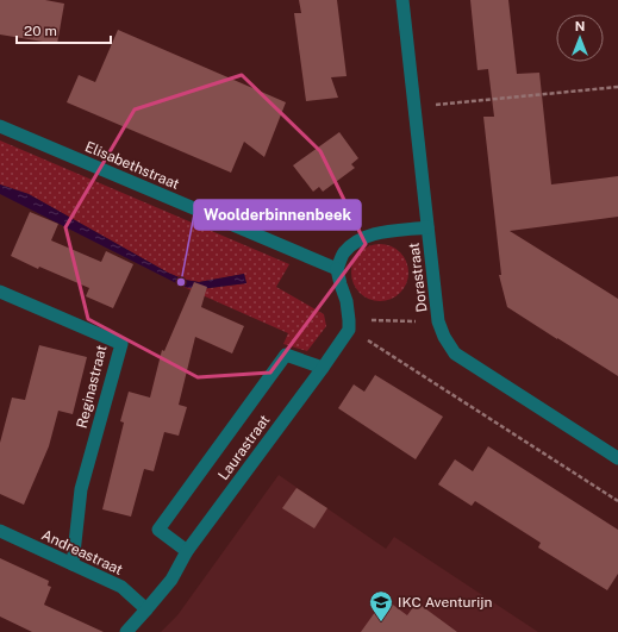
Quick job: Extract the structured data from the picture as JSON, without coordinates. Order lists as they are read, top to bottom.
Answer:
{
  "streets": {
    "street": [
      "Elisabethstraat",
      "Dorastraat",
      "Reginastraat",
      "Laurastraat",
      "Andreastraat"
    ]
  },
  "crossings": [
    ["Reginastraat", "Andreastraat"],
    ["Laurastraat", "Andreastraat"]
  ],
  "places": {
    "other": ["Woolderbinnenbeek"],
    "school or university": ["IKC Aventurijn"]
  },
  "scale_bar": "20 m",
  "north": "top"
}
